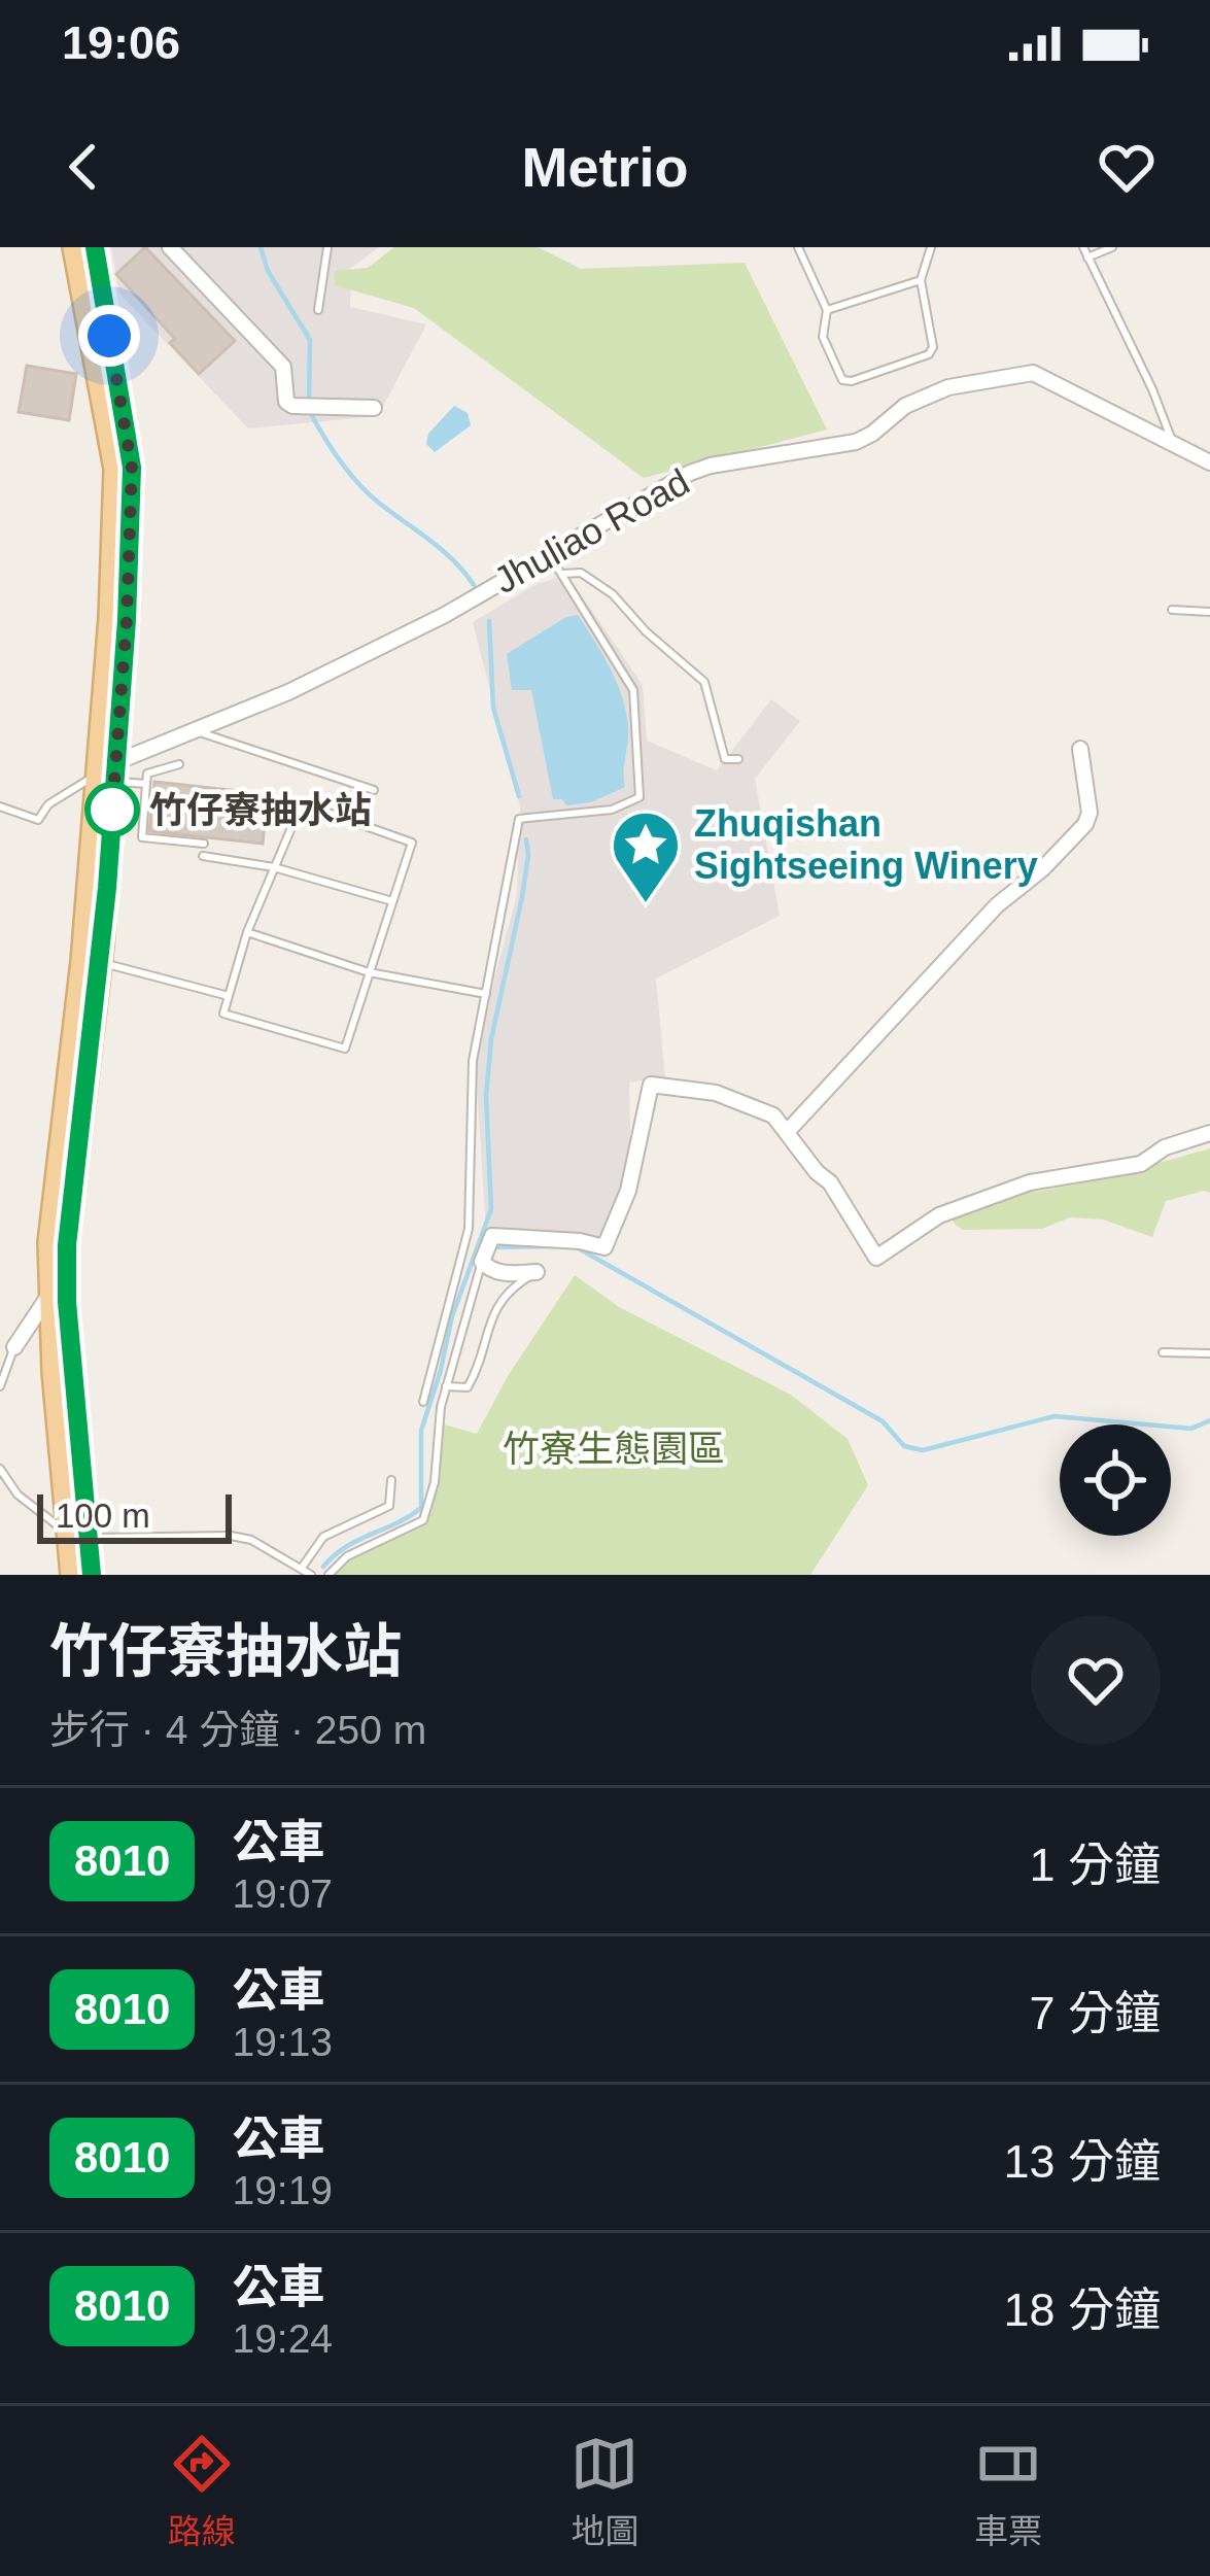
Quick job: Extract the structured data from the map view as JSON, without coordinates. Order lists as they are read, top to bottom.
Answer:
{
  "streets": {
    "street": ["Jhuliao Road"]
  },
  "parks": ["竹寮生態園區"],
  "places": {
    "other": ["竹仔寮抽水站"],
    "place": ["Zhuqishan Sightseeing Winery"]
  },
  "lines": ["bus line 8010"],
  "scale_bar": "100 m",
  "page": {
    "status": "19:06",
    "header": "Metrio",
    "scale": "100 m",
    "heading": ["竹仔寮抽水站", "步行 · 4 分鐘 · 250 m"],
    "list": [
      {
        "mark": "8010",
        "name": "公車",
        "note": "19:07",
        "value": "1 分鐘"
      },
      {
        "mark": "8010",
        "name": "公車",
        "note": "19:13",
        "value": "7 分鐘"
      },
      {
        "mark": "8010",
        "name": "公車",
        "note": "19:19",
        "value": "13 分鐘"
      },
      {
        "mark": "8010",
        "name": "公車",
        "note": "19:24",
        "value": "18 分鐘"
      }
    ],
    "tabs": ["路線", "地圖", "車票"]
  }
}
